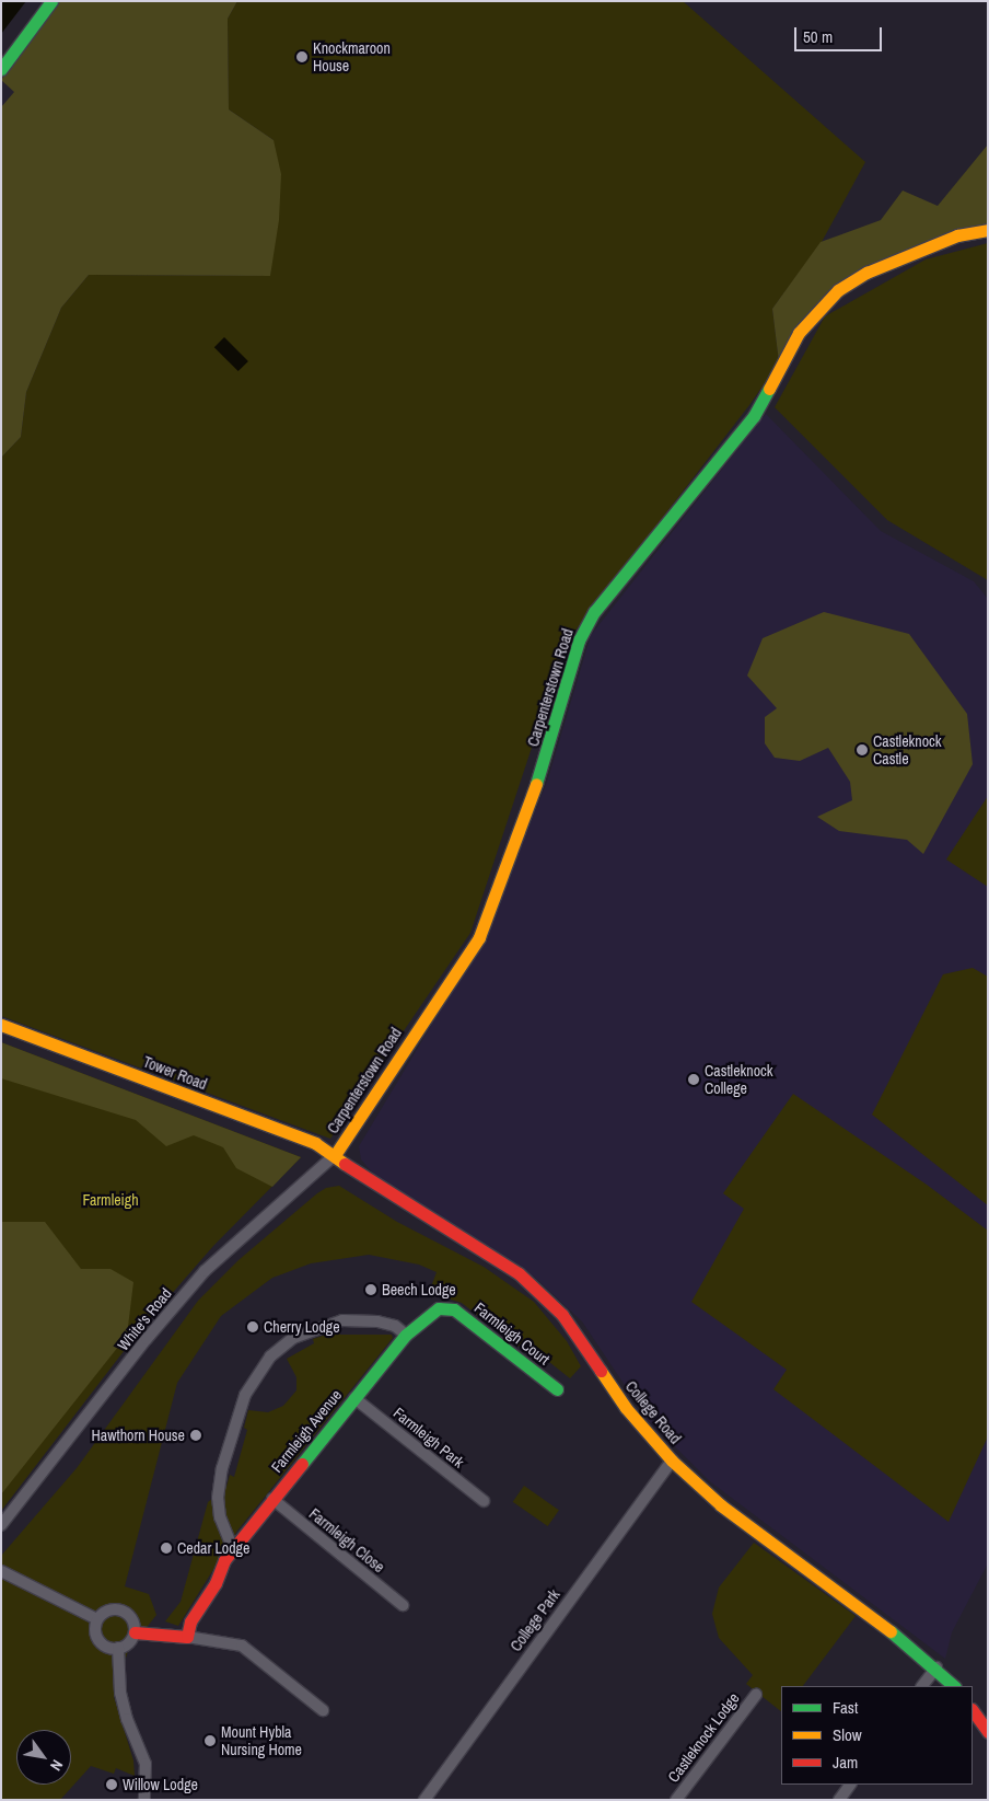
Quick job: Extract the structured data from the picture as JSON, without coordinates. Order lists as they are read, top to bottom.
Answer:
{
  "streets": {
    "street": [
      "Carpenterstown Road",
      "Tower Road",
      "White's Road",
      "Farmleigh Court",
      "College Road",
      "Farmleigh Avenue",
      "Farmleigh Park",
      "Farmleigh Close",
      "College Park",
      "Castleknock Lodge"
    ]
  },
  "crossings": [
    ["Carpenterstown Road", "Tower Road"],
    ["Carpenterstown Road", "White's Road"],
    ["Carpenterstown Road", "College Road"],
    ["Tower Road", "White's Road"],
    ["Tower Road", "College Road"],
    ["White's Road", "College Road"],
    ["Farmleigh Court", "Farmleigh Avenue"],
    ["College Road", "College Park"],
    ["Farmleigh Avenue", "Farmleigh Park"],
    ["Farmleigh Avenue", "Farmleigh Close"]
  ],
  "parks": ["Farmleigh"],
  "places": [
    "Knockmaroon House",
    "Castleknock Castle",
    "Castleknock College",
    "Beech Lodge",
    "Cherry Lodge",
    "Hawthorn House",
    "Cedar Lodge",
    "Mount Hybla Nursing Home",
    "Willow Lodge"
  ],
  "legend": ["Fast", "Slow", "Jam"],
  "scale_bar": "50 m",
  "north": "bottom right"
}
